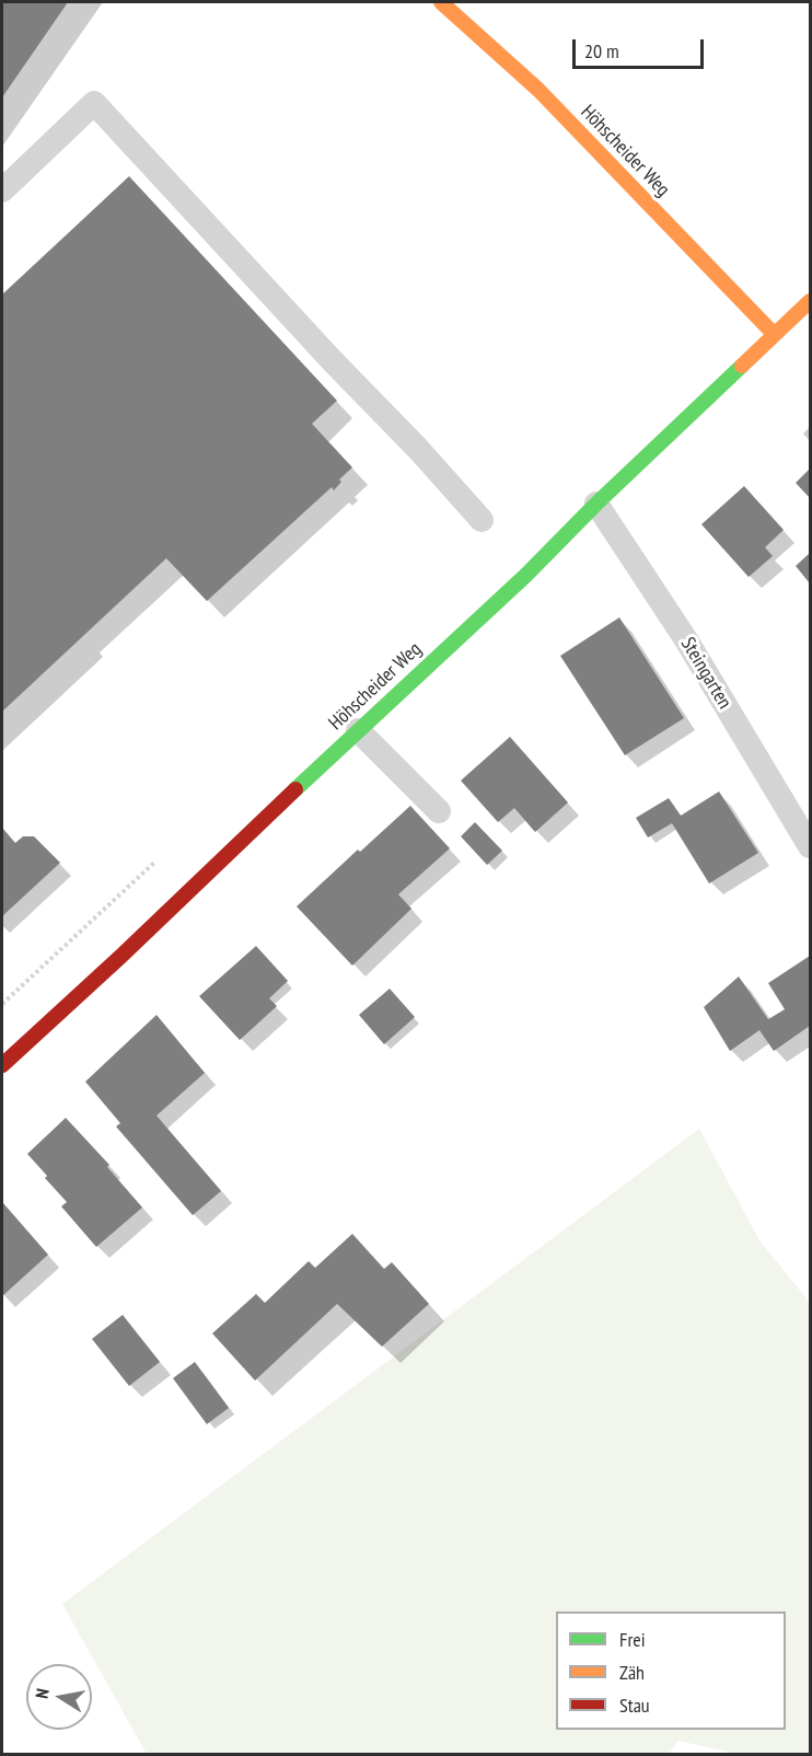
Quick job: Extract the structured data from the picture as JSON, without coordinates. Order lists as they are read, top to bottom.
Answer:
{
  "streets": {
    "main road": ["Höhscheider Weg"],
    "lane": ["Steingarten"]
  },
  "crossings": [
    ["Höhscheider Weg", "Steingarten"]
  ],
  "legend": ["Frei", "Zäh", "Stau"],
  "scale_bar": "20 m",
  "north": "left"
}
